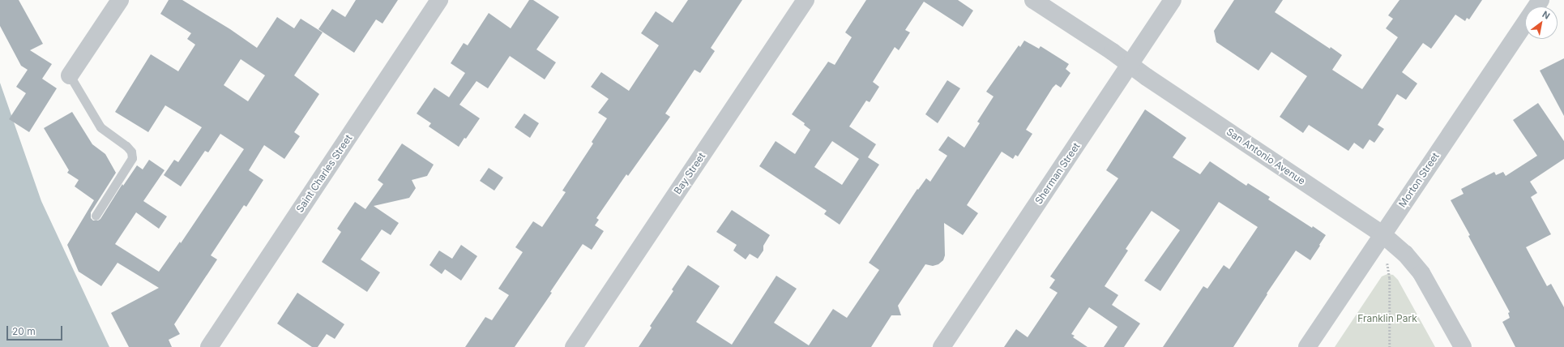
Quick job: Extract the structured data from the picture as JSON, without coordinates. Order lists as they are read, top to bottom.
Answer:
{
  "streets": {
    "street": [
      "San Antonio Avenue",
      "Saint Charles Street",
      "Bay Street",
      "Sherman Street",
      "Morton Street"
    ]
  },
  "crossings": [
    ["San Antonio Avenue", "Sherman Street"],
    ["San Antonio Avenue", "Morton Street"]
  ],
  "parks": ["Franklin Park"],
  "scale_bar": "20 m",
  "north": "top right"
}
